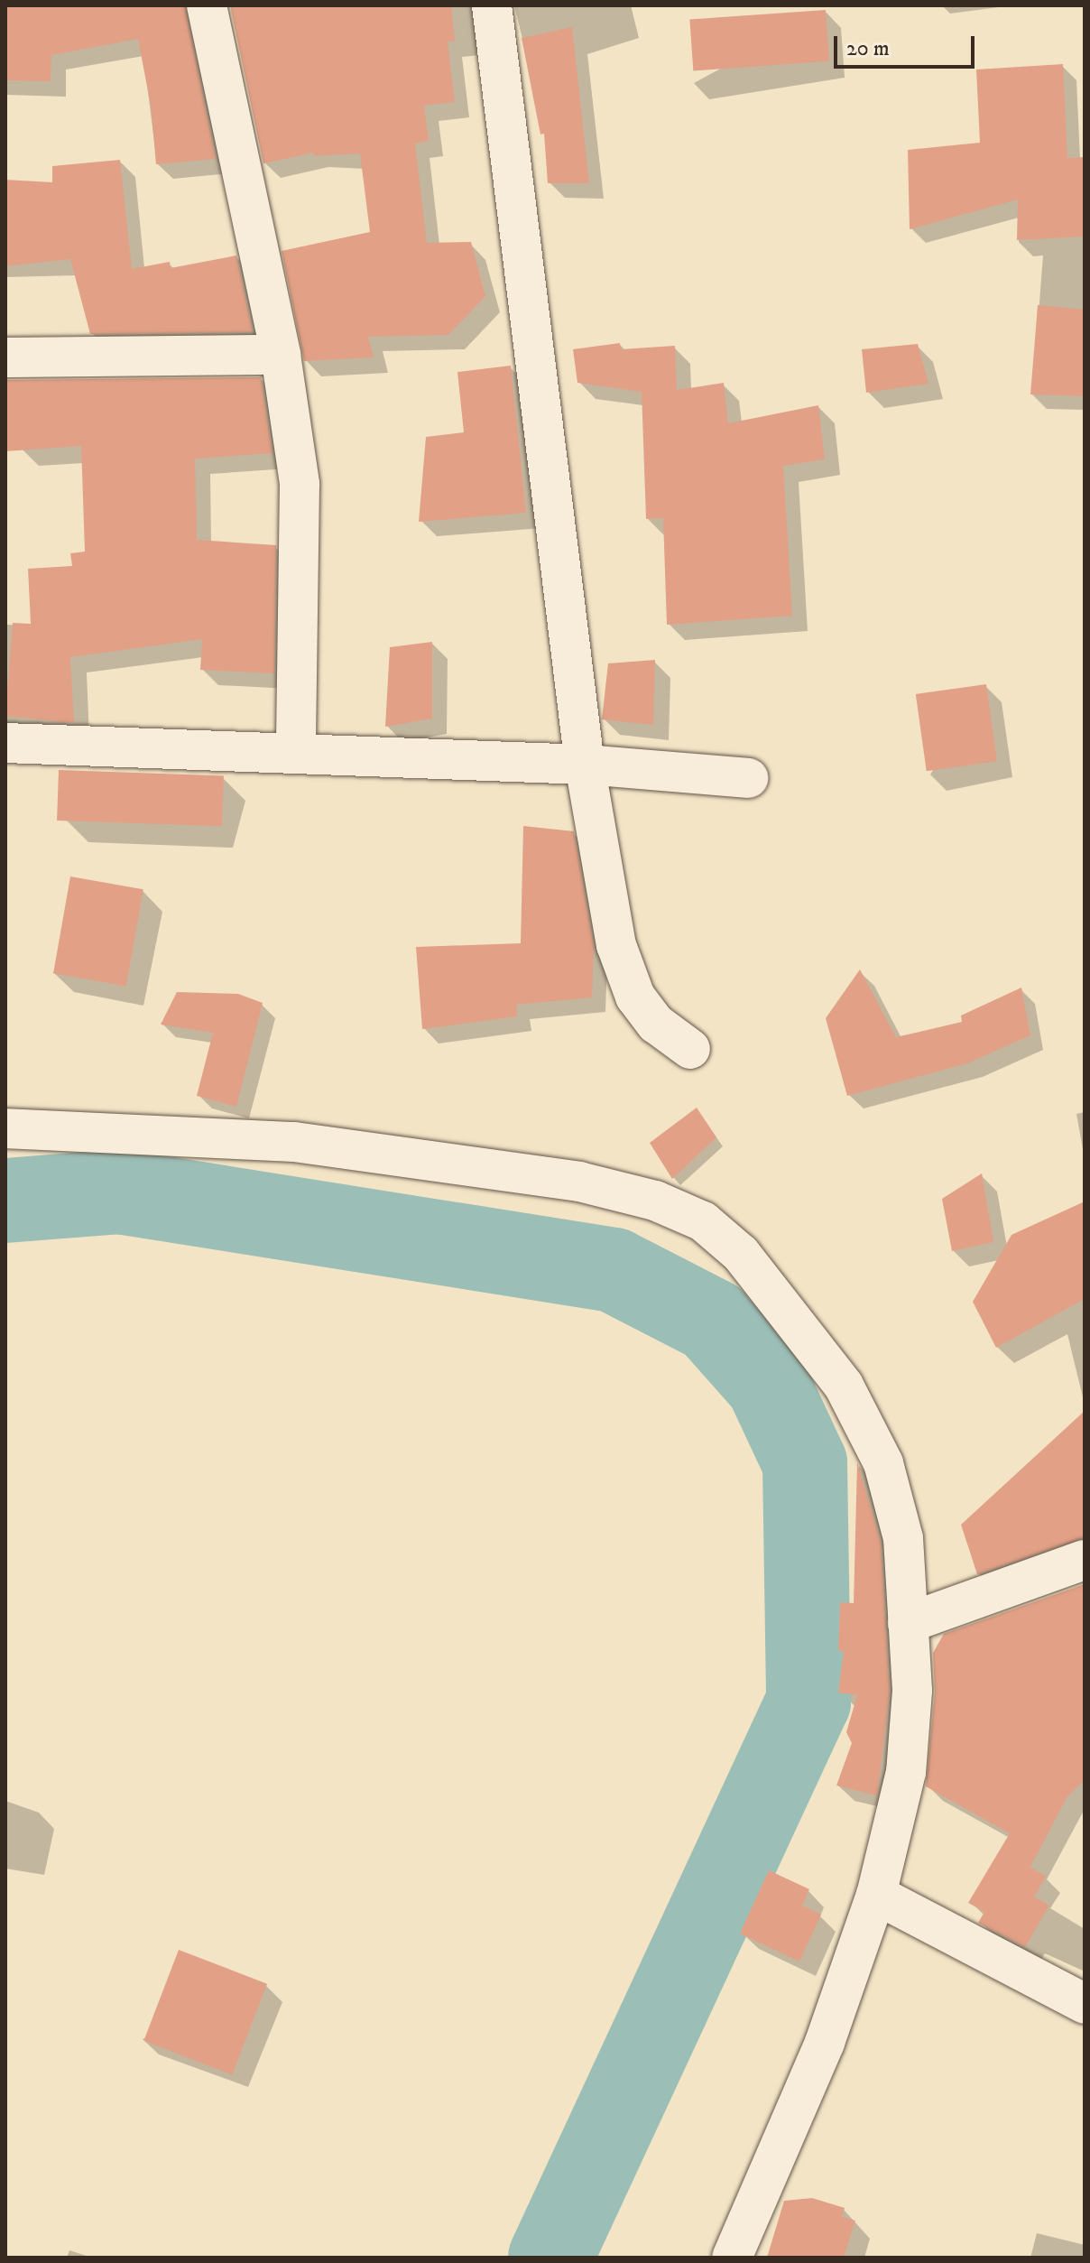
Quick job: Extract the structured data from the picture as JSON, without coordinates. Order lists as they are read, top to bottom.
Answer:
{
  "scale_bar": "20 m"
}
